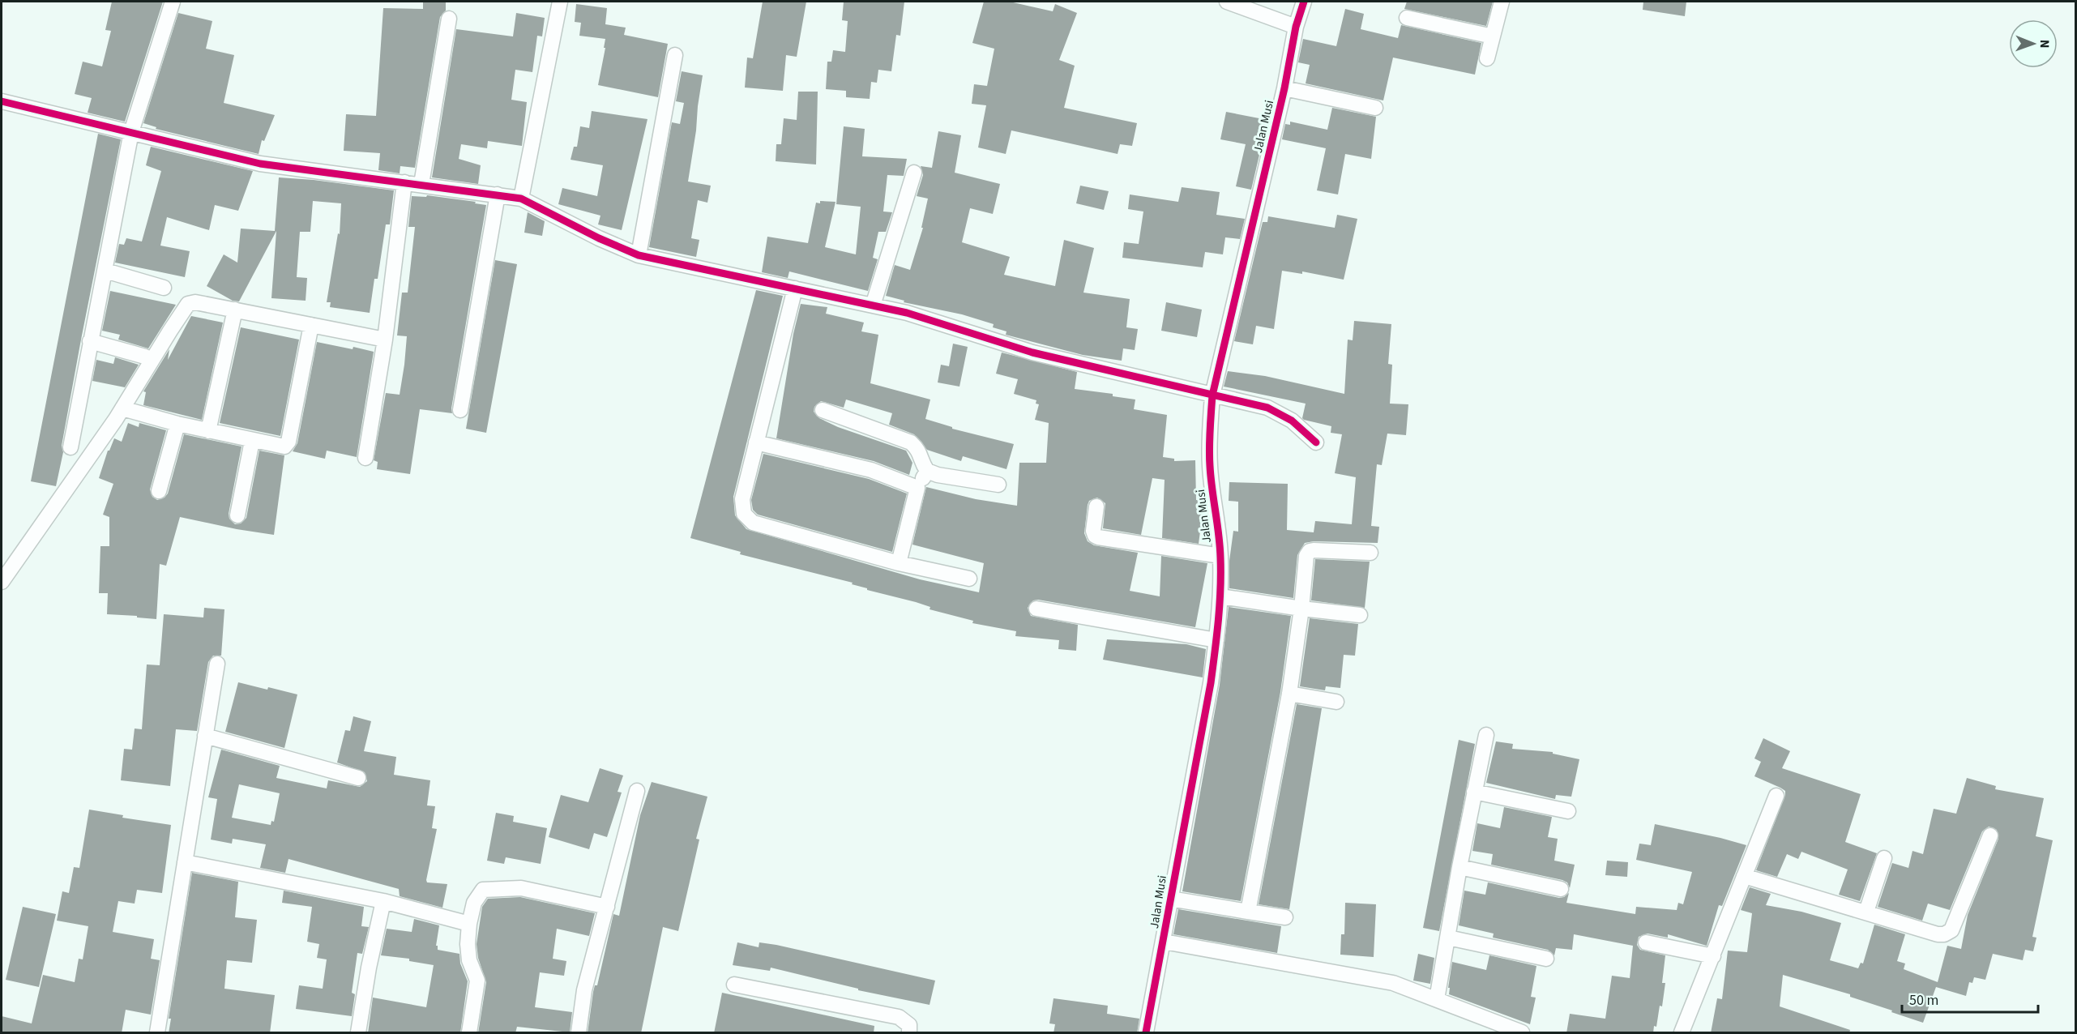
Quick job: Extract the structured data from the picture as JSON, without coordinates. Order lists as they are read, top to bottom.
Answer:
{
  "streets": {
    "street": ["Jalan Musi"]
  },
  "scale_bar": "50 m",
  "north": "right"
}
